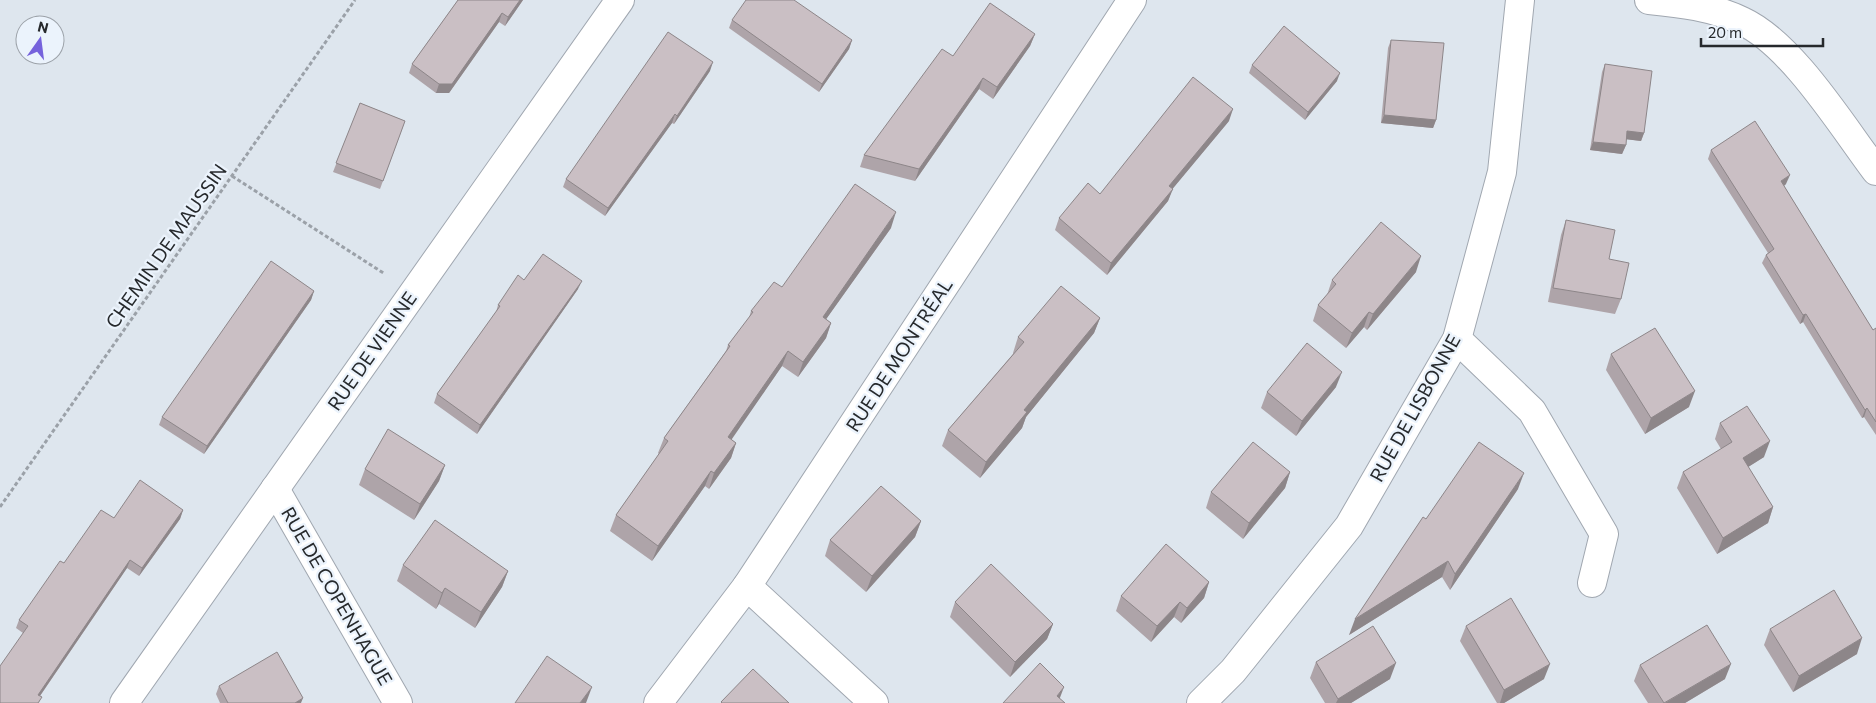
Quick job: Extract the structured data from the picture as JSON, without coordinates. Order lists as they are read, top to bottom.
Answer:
{
  "streets": {
    "street": [
      "RUE DE VIENNE",
      "RUE DE MONTRÉAL",
      "RUE DE LISBONNE",
      "RUE DE COPENHAGUE"
    ],
    "path": ["CHEMIN DE MAUSSIN"]
  },
  "crossings": [
    ["RUE DE VIENNE", "RUE DE COPENHAGUE"]
  ],
  "scale_bar": "20 m",
  "north": "top"
}
